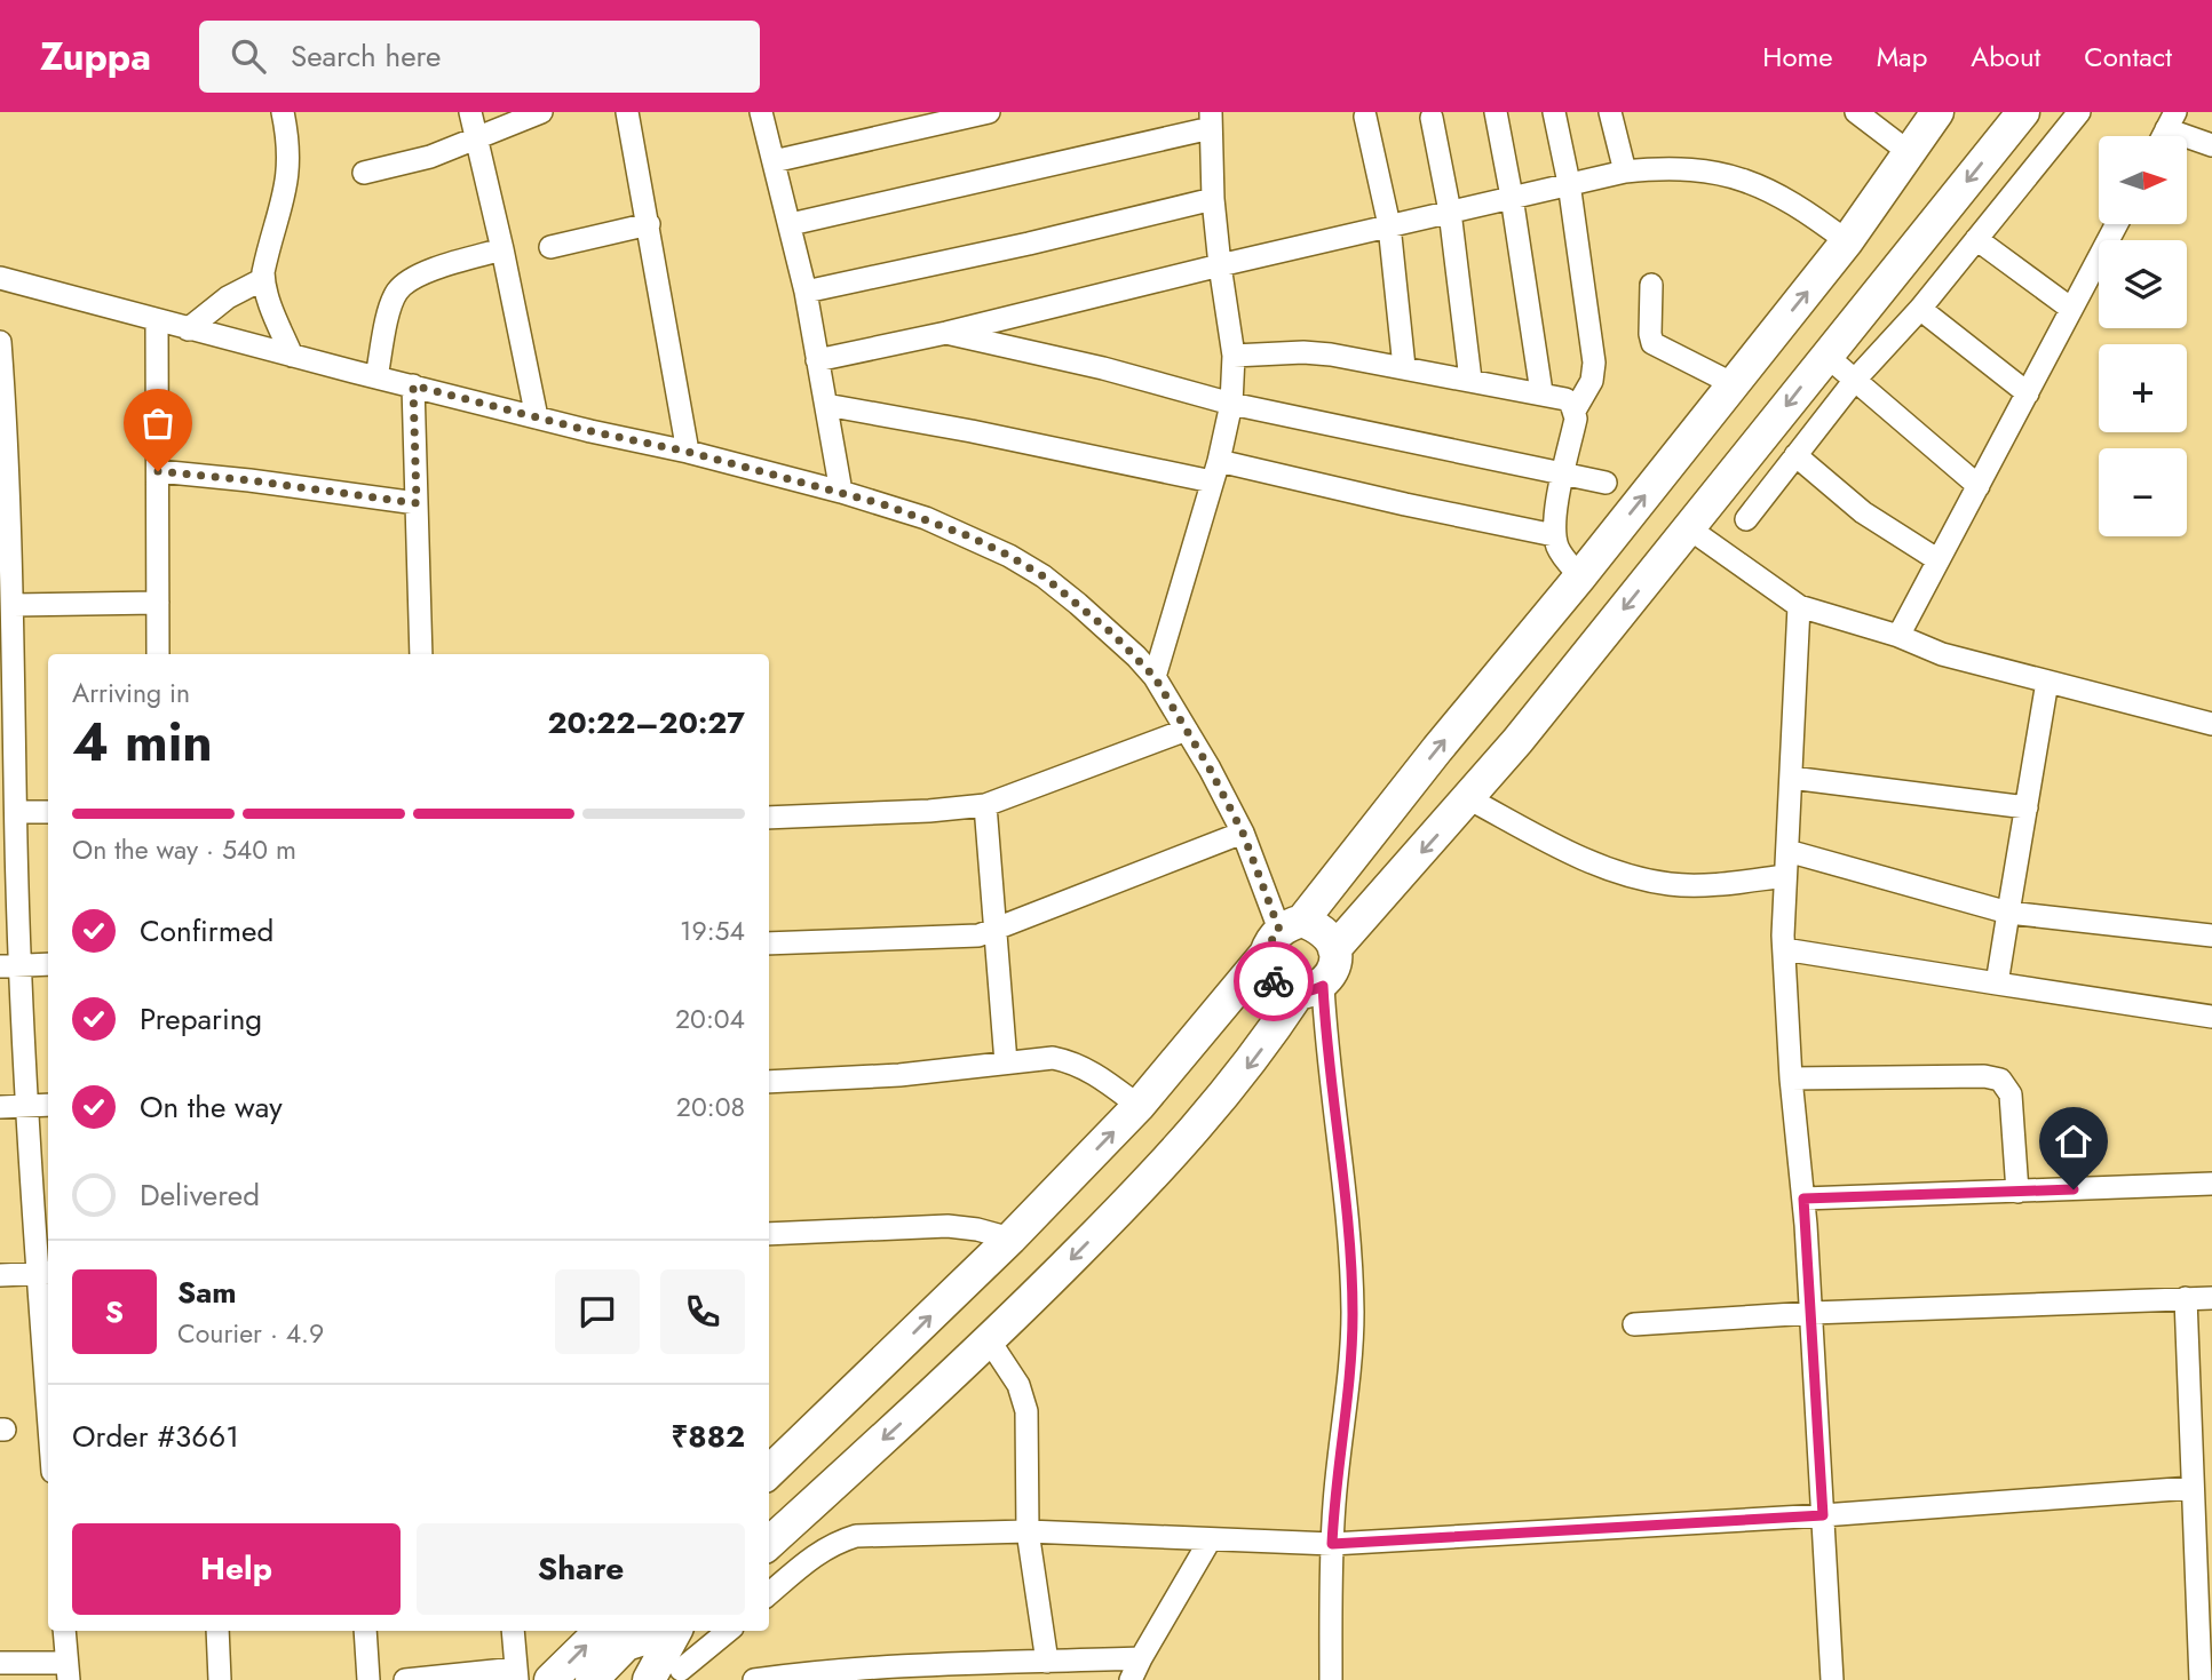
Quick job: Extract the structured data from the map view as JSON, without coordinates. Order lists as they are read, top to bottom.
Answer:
{
  "north": "right",
  "page": {
    "header": "Zuppa",
    "search": "Search here",
    "nav": [
      "Home",
      "Map",
      "About",
      "Contact"
    ],
    "map_buttons": ["+", "−"],
    "heading": ["4 min", "Arriving in", "20:22–20:27"],
    "panel": [
      "Sam",
      "Courier · 4.9",
      "Order #3661",
      "₹882"
    ],
    "bar": "On the way · 540 m",
    "list": [
      ["Confirmed", "19:54"],
      ["Preparing", "20:04"],
      ["On the way", "20:08"],
      "Delivered"
    ],
    "round": "S",
    "buttons": ["Help", "Share"]
  }
}
